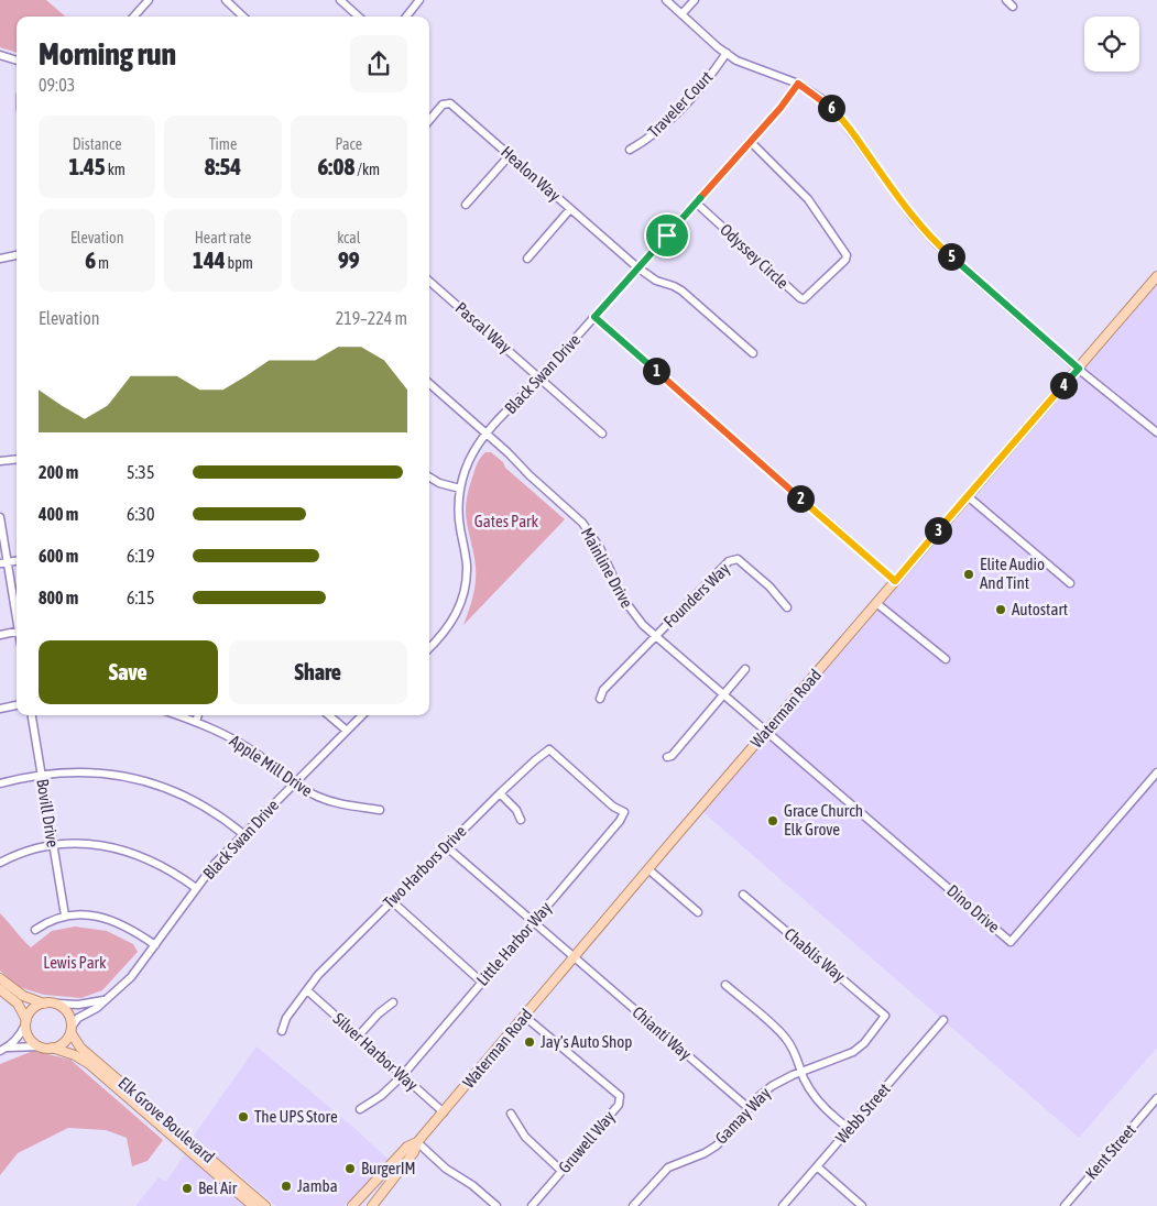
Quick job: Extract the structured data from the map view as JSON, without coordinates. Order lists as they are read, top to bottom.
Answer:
{
  "streets": {
    "main road": ["Waterman Road", "Elk Grove Boulevard"],
    "street": [
      "Traveler Court",
      "Healon Way",
      "Odyssey Circle",
      "Pascal Way",
      "Black Swan Drive",
      "Mainline Drive",
      "Founders Way",
      "Apple Mill Drive",
      "Bovill Drive",
      "Two Harbors Drive",
      "Dino Drive",
      "Little Harbor Way",
      "Chablis Way",
      "Chianti Way",
      "Silver Harbor Way",
      "Webb Street",
      "Gamay Way",
      "Gruwell Way",
      "Kent Street"
    ]
  },
  "crossings": [
    ["Healon Way", "Black Swan Drive"],
    ["Odyssey Circle", "Black Swan Drive"],
    ["Pascal Way", "Black Swan Drive"],
    ["Black Swan Drive", "Mainline Drive"],
    ["Black Swan Drive", "Apple Mill Drive"],
    ["Black Swan Drive", "Elk Grove Boulevard"],
    ["Mainline Drive", "Founders Way"],
    ["Mainline Drive", "Waterman Road"],
    ["Mainline Drive", "Dino Drive"],
    ["Waterman Road", "Dino Drive"],
    ["Waterman Road", "Chianti Way"],
    ["Waterman Road", "Silver Harbor Way"],
    ["Waterman Road", "Gruwell Way"],
    ["Two Harbors Drive", "Little Harbor Way"],
    ["Two Harbors Drive", "Chianti Way"],
    ["Two Harbors Drive", "Silver Harbor Way"],
    ["Little Harbor Way", "Chianti Way"],
    ["Little Harbor Way", "Silver Harbor Way"],
    ["Chablis Way", "Gamay Way"],
    ["Chianti Way", "Gamay Way"]
  ],
  "parks": ["Gates Park", "Lewis Park"],
  "places": [
    "Elite Audio And Tint",
    "Autostart",
    "Grace Church Elk Grove",
    "Jay’s Auto Shop",
    "The UPS Store",
    "BurgerIM",
    "Jamba",
    "Bel Air"
  ],
  "page": {
    "heading": ["Morning run", "09:03"],
    "pins": [
      "6",
      "5",
      "1",
      "4",
      "2",
      "3"
    ],
    "stats": [
      ["Distance", "1.45 km"],
      ["Time", "8:54"],
      ["Pace", "6:08 /km"],
      ["Elevation", "6 m"],
      ["Heart rate", "144 bpm"],
      ["kcal", "99"]
    ],
    "chart": ["Elevation", "219–224 m"],
    "list": [
      {
        "name": "200 m",
        "note": "5:35"
      },
      {
        "name": "400 m",
        "note": "6:30"
      },
      {
        "name": "600 m",
        "note": "6:19"
      },
      {
        "name": "800 m",
        "note": "6:15"
      }
    ],
    "buttons": ["Save", "Share"]
  }
}
